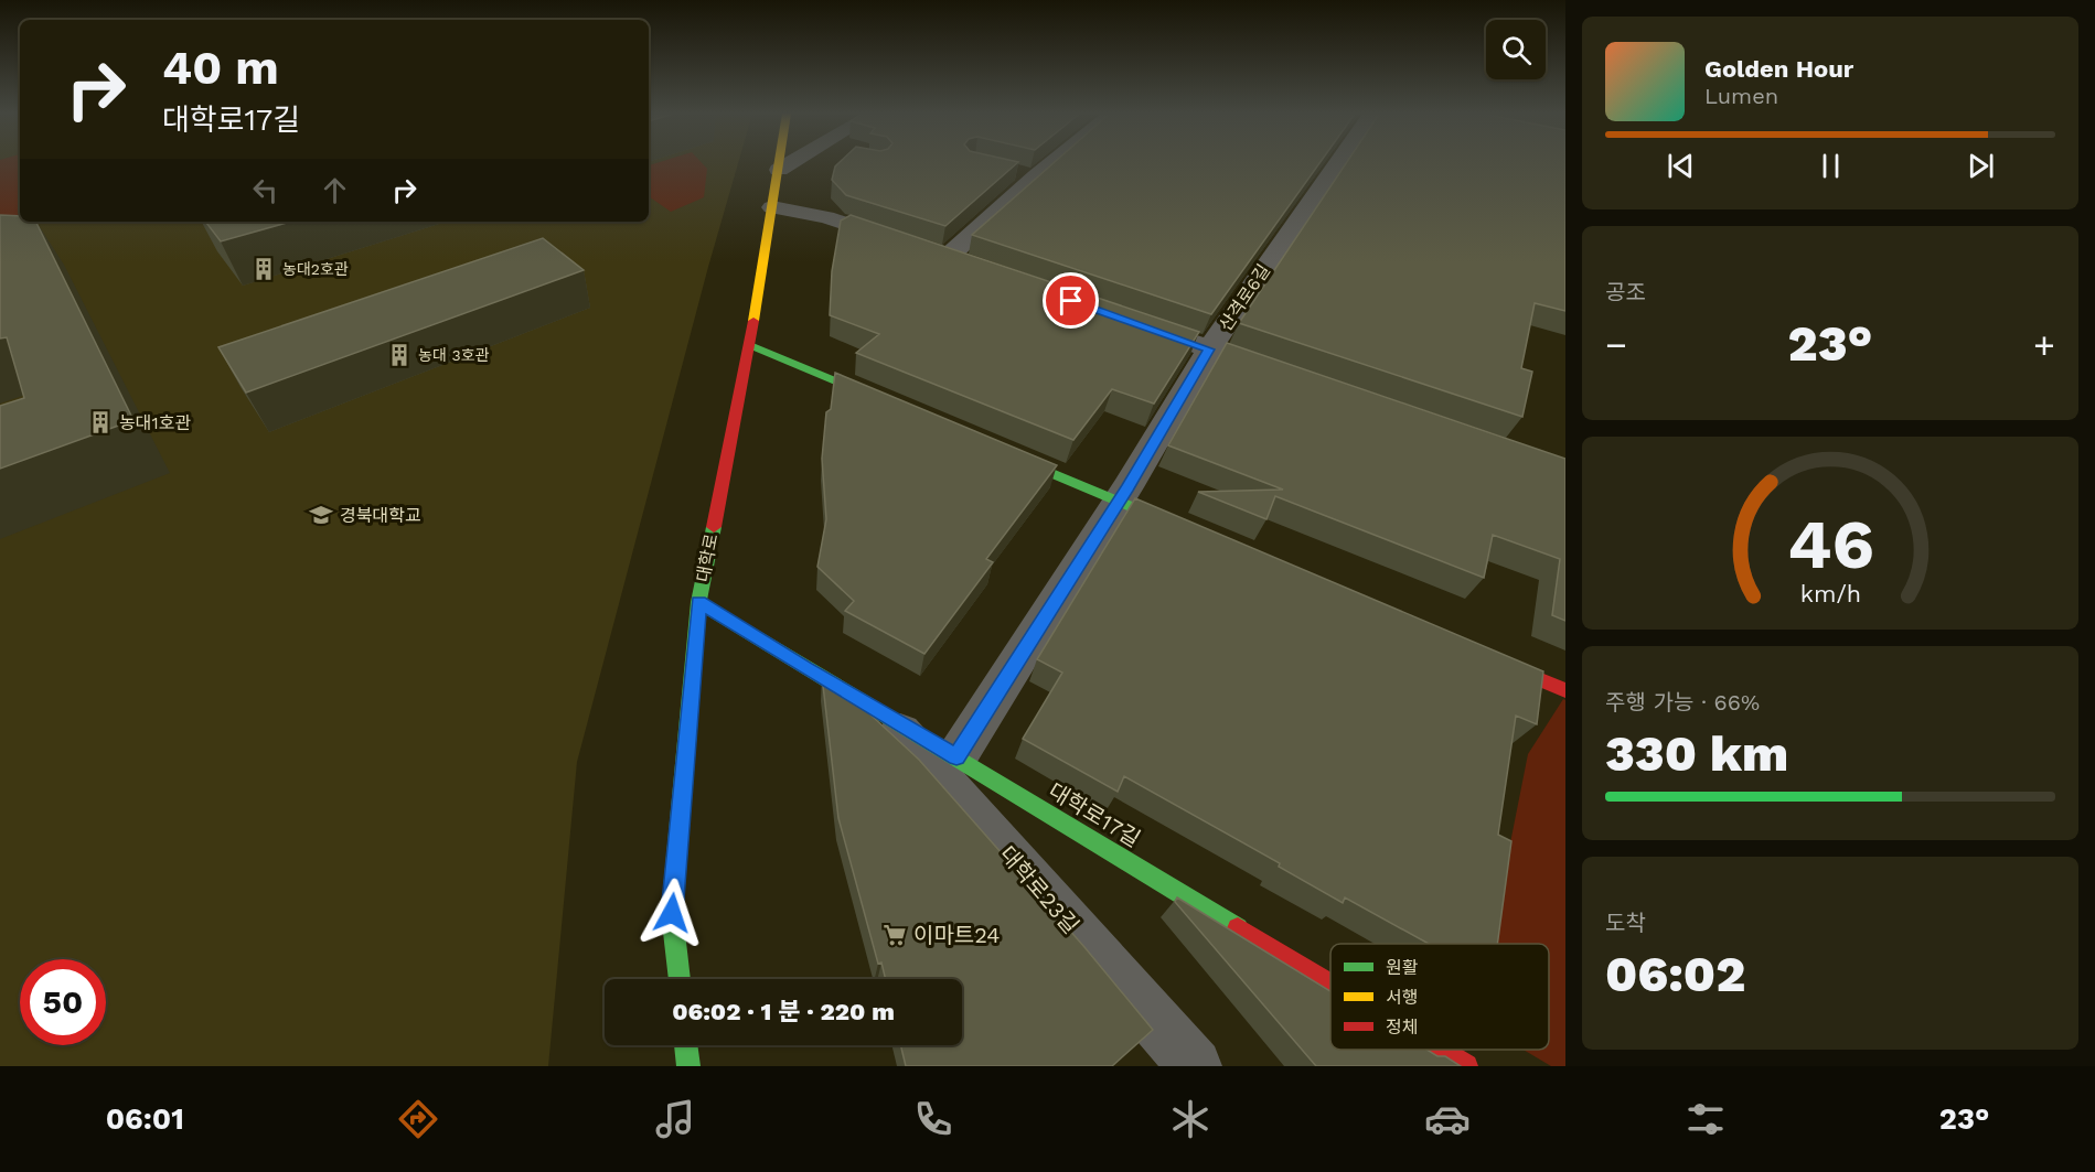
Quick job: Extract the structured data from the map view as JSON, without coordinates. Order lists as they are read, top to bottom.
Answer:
{
  "streets": {
    "main road": ["대학로", "대학로17길"],
    "street": ["산격로6길", "대학로23길"]
  },
  "crossings": [
    ["산격로6길", "대학로17길"],
    ["대학로", "대학로17길"],
    ["대학로17길", "대학로23길"]
  ],
  "places": {
    "building": ["농대2호관", "농대 3호관", "농대1호관"],
    "school or university": ["경북대학교"],
    "supermarket": ["이마트24"]
  },
  "legend": ["원활", "서행", "정체"],
  "page": {
    "turn": ["40 m", "대학로17길"],
    "song": ["Golden Hour", "Lumen"],
    "tile": [
      "공조",
      ["주행 가능 · 66%", "330 km"],
      ["도착", "06:02"]
    ],
    "heat": ["−", "23°", "+"],
    "limit": "50",
    "trip": "06:02 · 1 분 · 220 m",
    "tabs": ["06:01", "23°"],
    "gauge": ["46", "km/h"]
  }
}
